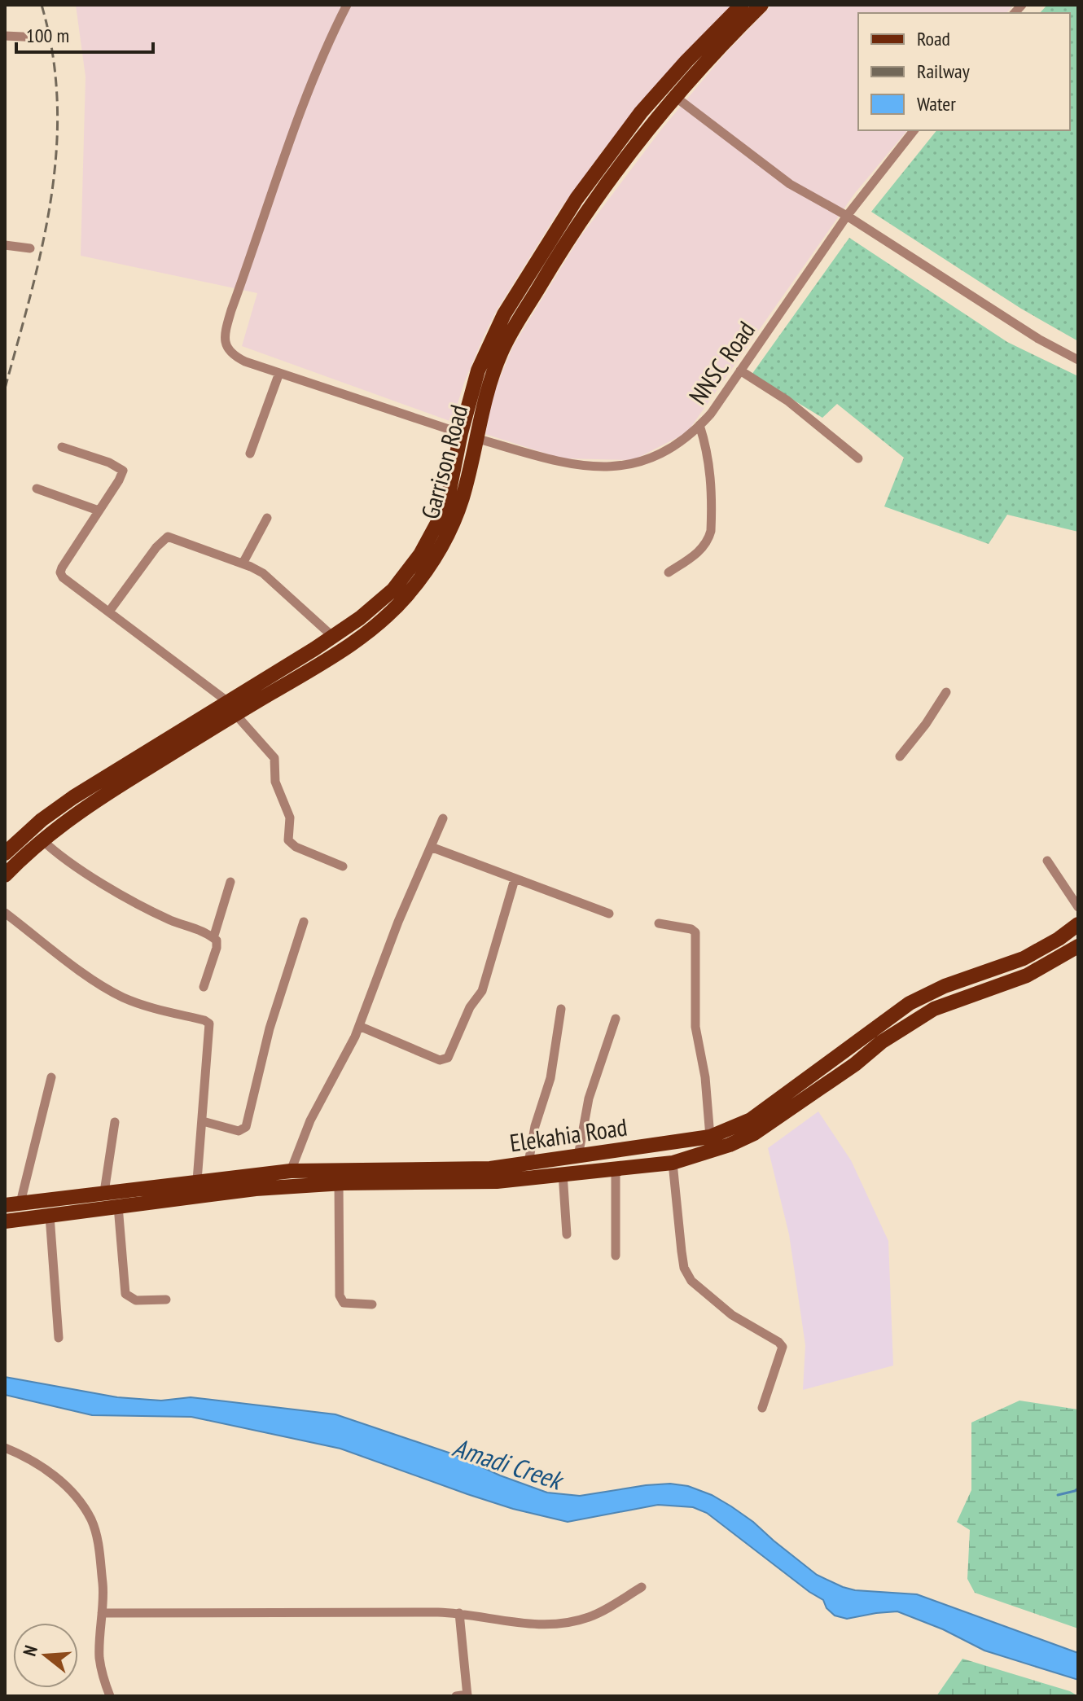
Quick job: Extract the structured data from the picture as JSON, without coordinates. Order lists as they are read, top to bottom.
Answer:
{
  "streets": {
    "main road": ["Garrison Road", "Elekahia Road"],
    "street": ["NNSC Road"]
  },
  "crossings": [
    ["NNSC Road", "Garrison Road"]
  ],
  "water": ["Amadi Creek"],
  "legend": ["Road", "Railway", "Water"],
  "scale_bar": "100 m",
  "north": "left"
}
